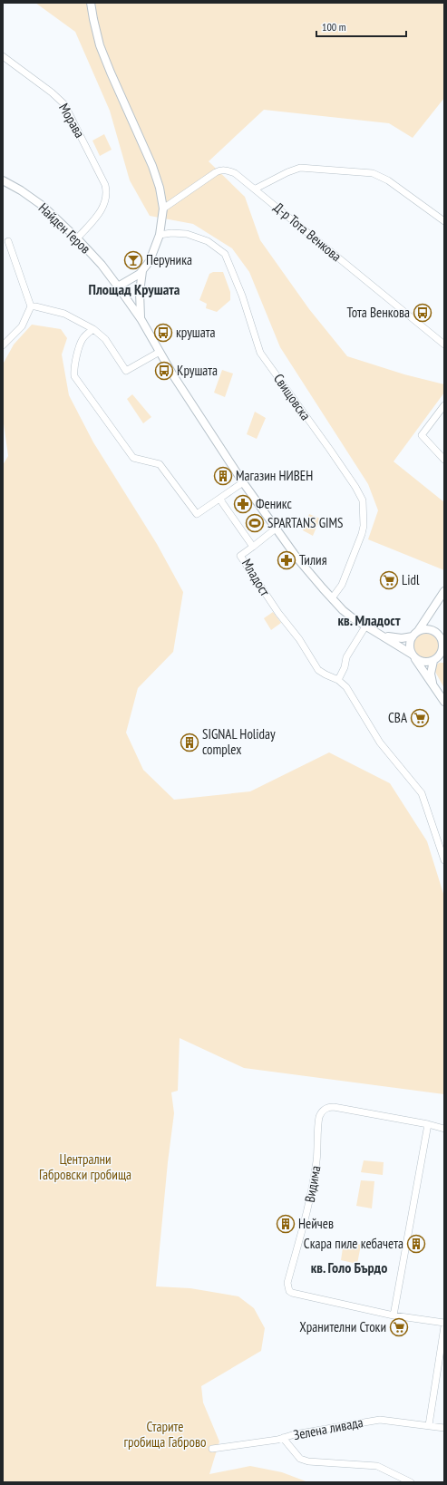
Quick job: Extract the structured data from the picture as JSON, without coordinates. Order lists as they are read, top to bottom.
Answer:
{
  "streets": {
    "street": [
      "Морава",
      "Найден Геров",
      "Д-р Тота Венкова",
      "Свищовска",
      "Младост",
      "Видима",
      "Зелена ливада"
    ]
  },
  "crossings": [
    ["Морава", "Найден Геров"]
  ],
  "districts": ["Площад Крушата", "кв. Младост", "кв. Голо Бърдо"],
  "parks": ["Централни Габровски гробища", "Старите гробища Габрово"],
  "places": {
    "bar": ["Перуника"],
    "bus stop": ["Тота Венкова", "крушата", "Крушата"],
    "building": [
      "Магазин НИВЕН",
      "SIGNAL Holiday complex",
      "Нейчев",
      "Скара пиле кебачета"
    ],
    "pharmacy": ["Феникс", "Тилия"],
    "sports": ["SPARTANS GIMS"],
    "supermarket": ["Lidl", "CBA", "Хранителни Стоки"]
  },
  "scale_bar": "100 m"
}
